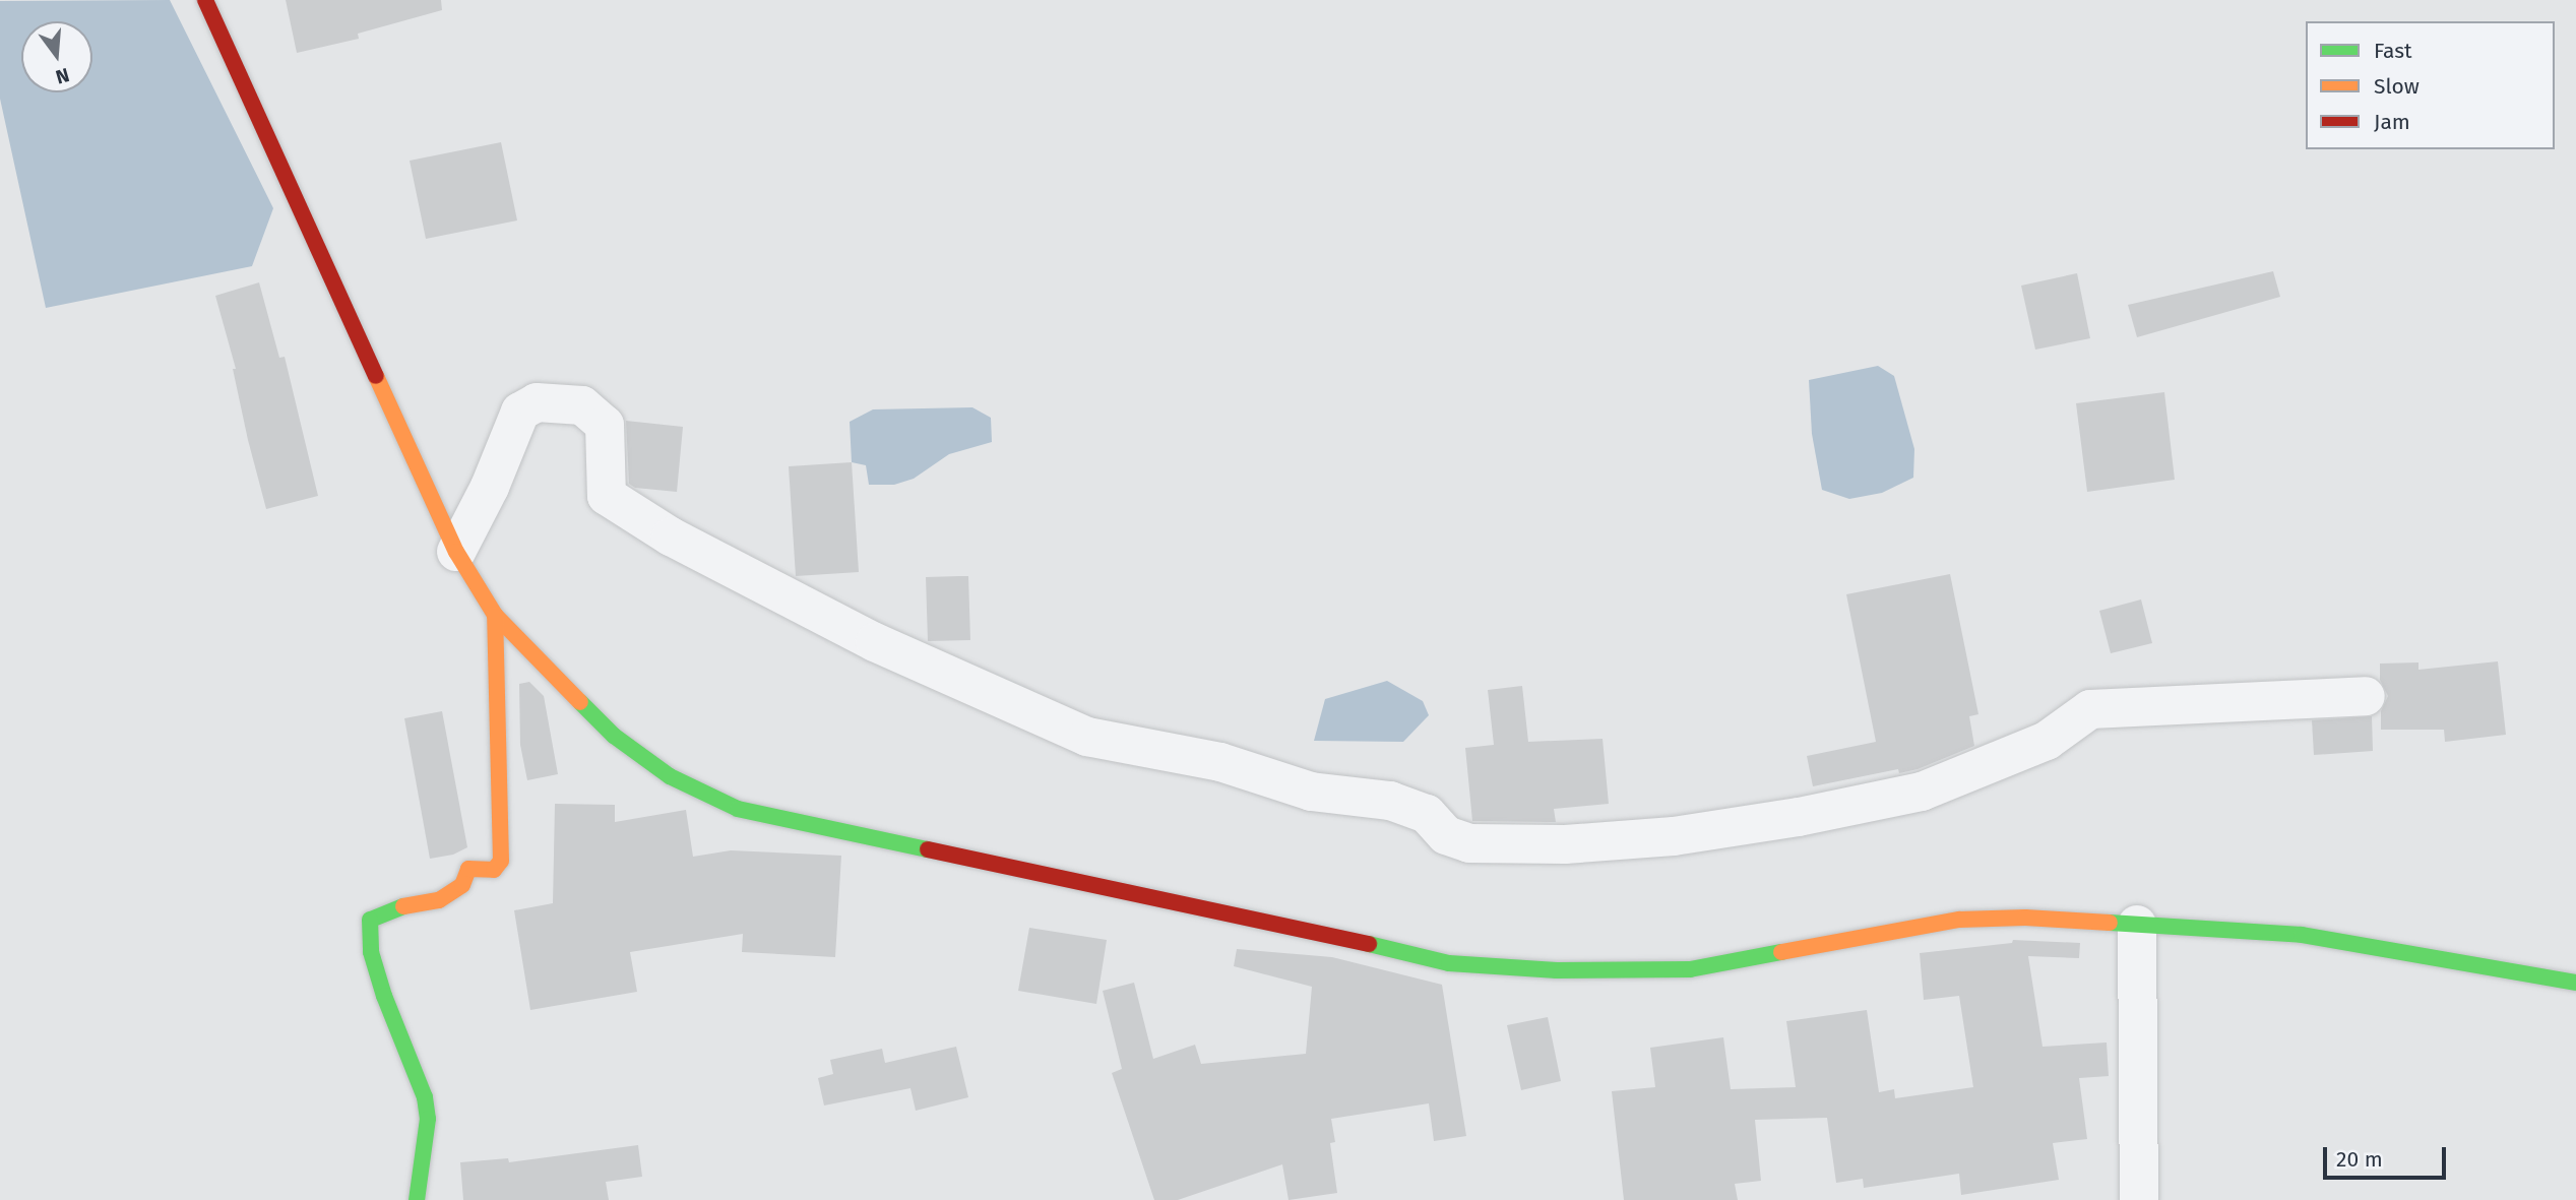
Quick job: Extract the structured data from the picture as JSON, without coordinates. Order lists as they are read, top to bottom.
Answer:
{
  "legend": ["Fast", "Slow", "Jam"],
  "scale_bar": "20 m",
  "north": "bottom"
}
